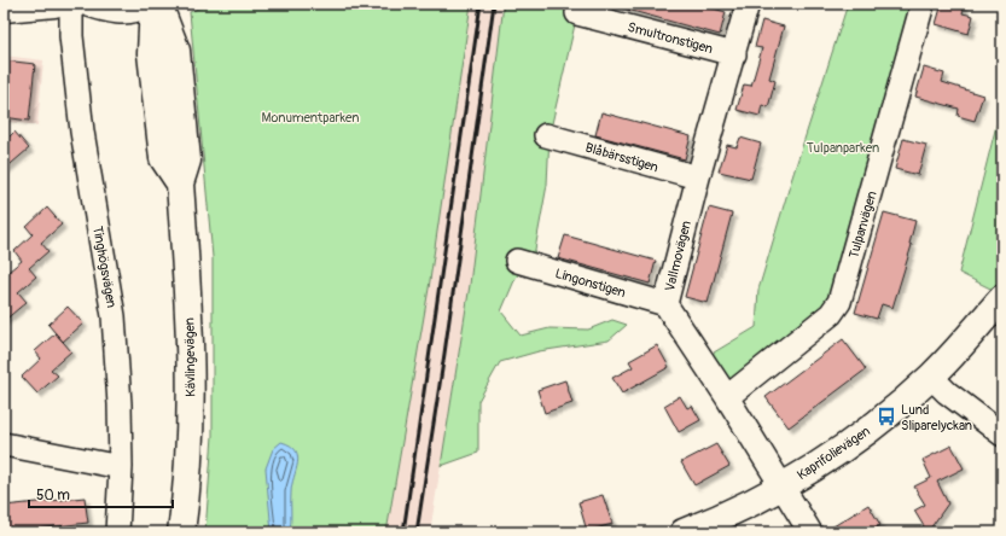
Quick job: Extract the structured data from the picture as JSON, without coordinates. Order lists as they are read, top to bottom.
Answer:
{
  "streets": {
    "main road": ["Kävlingevägen", "Kaprifolievägen"],
    "street": [
      "Smultronstigen",
      "Blåbärsstigen",
      "Tulpanvägen",
      "Vallmovägen",
      "Tinghögsvägen",
      "Lingonstigen"
    ]
  },
  "crossings": [
    ["Smultronstigen", "Vallmovägen"],
    ["Blåbärsstigen", "Vallmovägen"],
    ["Tulpanvägen", "Vallmovägen"],
    ["Vallmovägen", "Lingonstigen"],
    ["Vallmovägen", "Kaprifolievägen"]
  ],
  "parks": ["Monumentparken", "Tulpanparken"],
  "places": {
    "bus stop": ["Lund Sliparelyckan"]
  },
  "scale_bar": "50 m"
}
